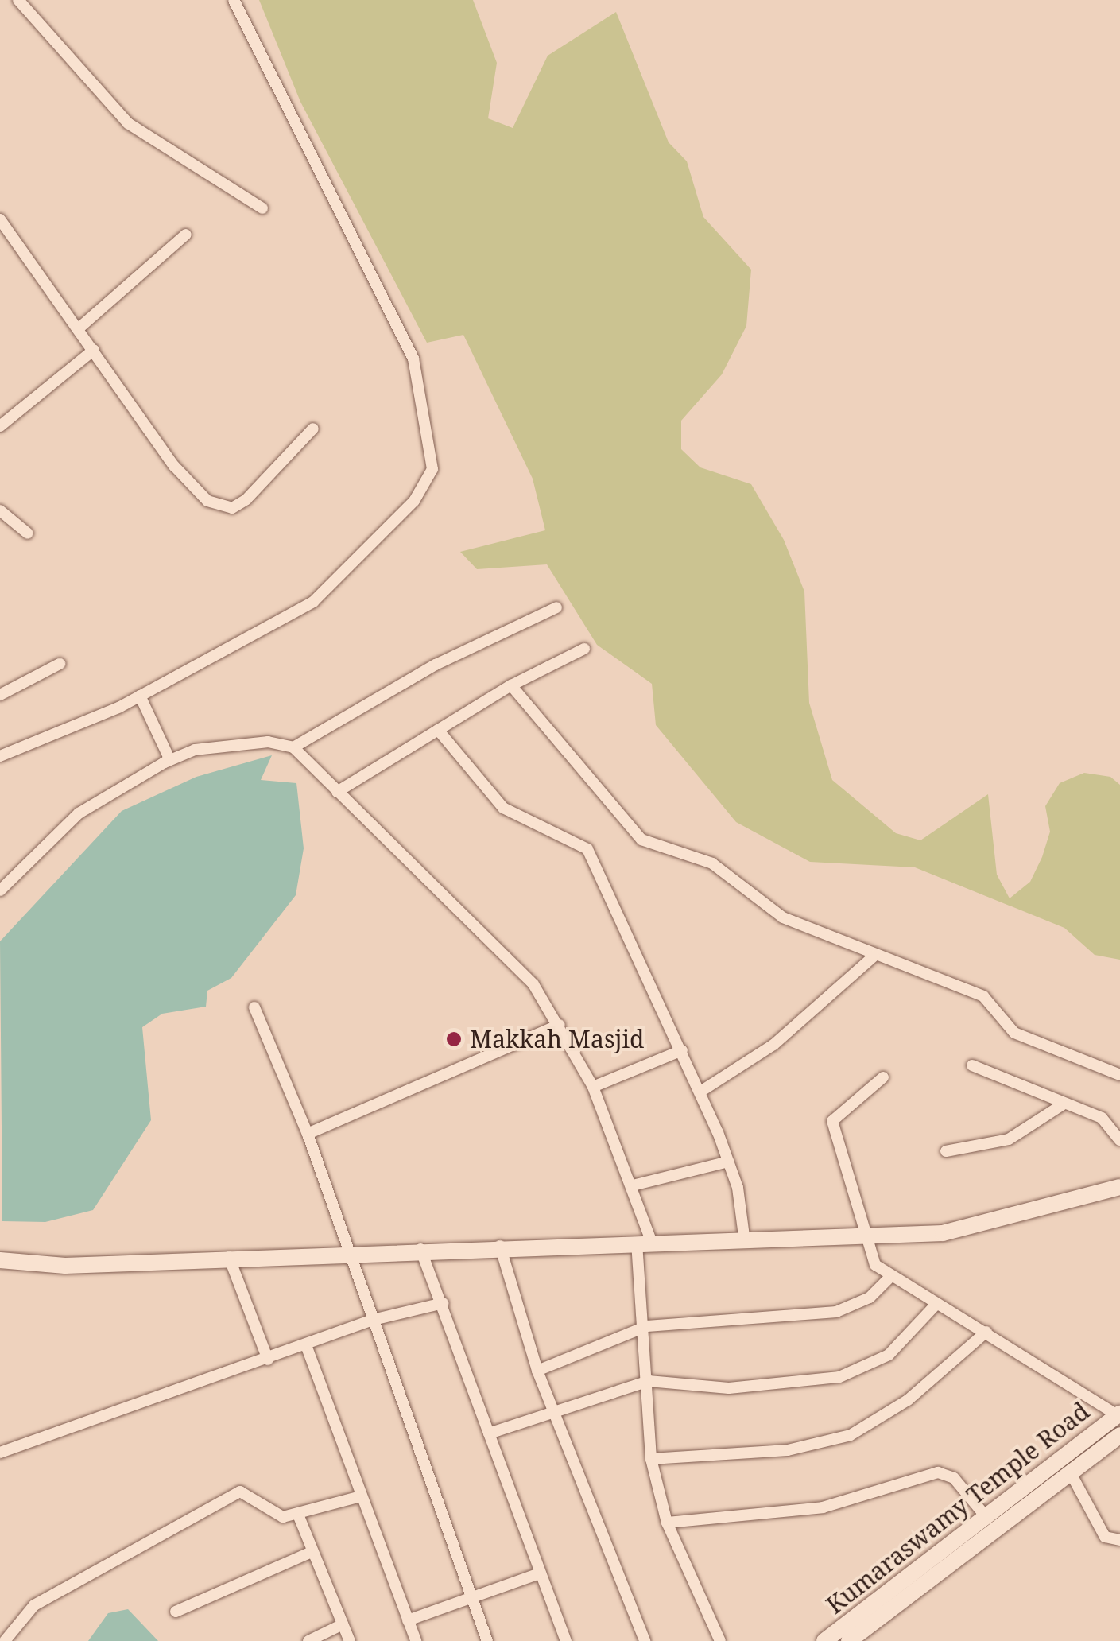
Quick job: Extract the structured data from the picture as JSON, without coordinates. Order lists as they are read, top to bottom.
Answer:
{
  "streets": {
    "street": ["Kumaraswamy Temple Road"]
  },
  "places": ["Makkah Masjid"]
}
